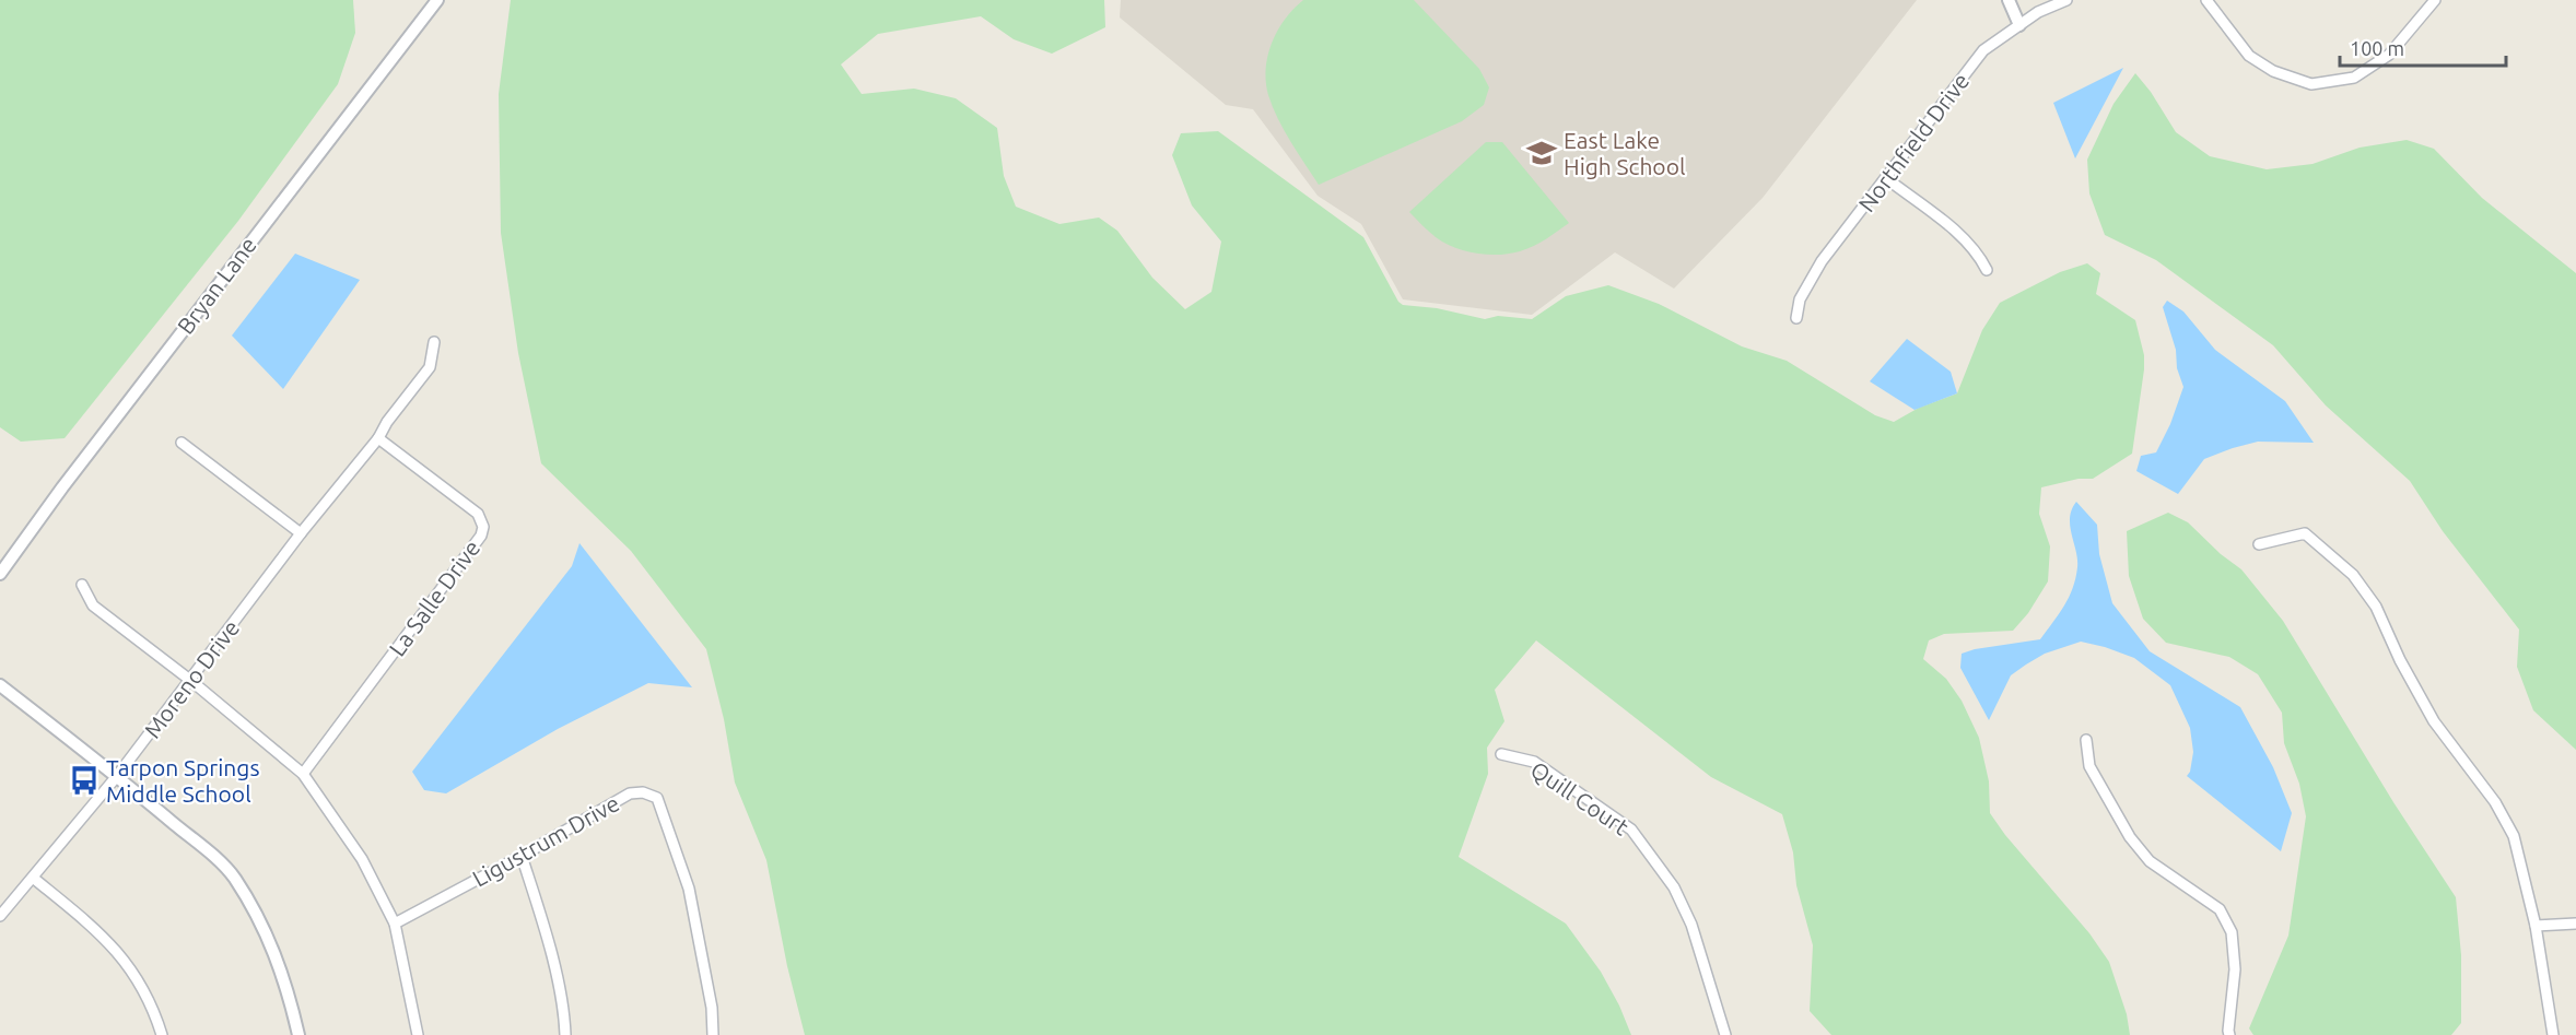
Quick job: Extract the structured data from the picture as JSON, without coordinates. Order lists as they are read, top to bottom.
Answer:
{
  "streets": {
    "street": [
      "Northfield Drive",
      "Bryan Lane",
      "La Salle Drive",
      "Moreno Drive",
      "Quill Court",
      "Ligustrum Drive"
    ]
  },
  "crossings": [
    ["La Salle Drive", "Moreno Drive"]
  ],
  "places": {
    "school or university": ["East Lake High School"],
    "bus stop": ["Tarpon Springs Middle School"]
  },
  "scale_bar": "100 m"
}
